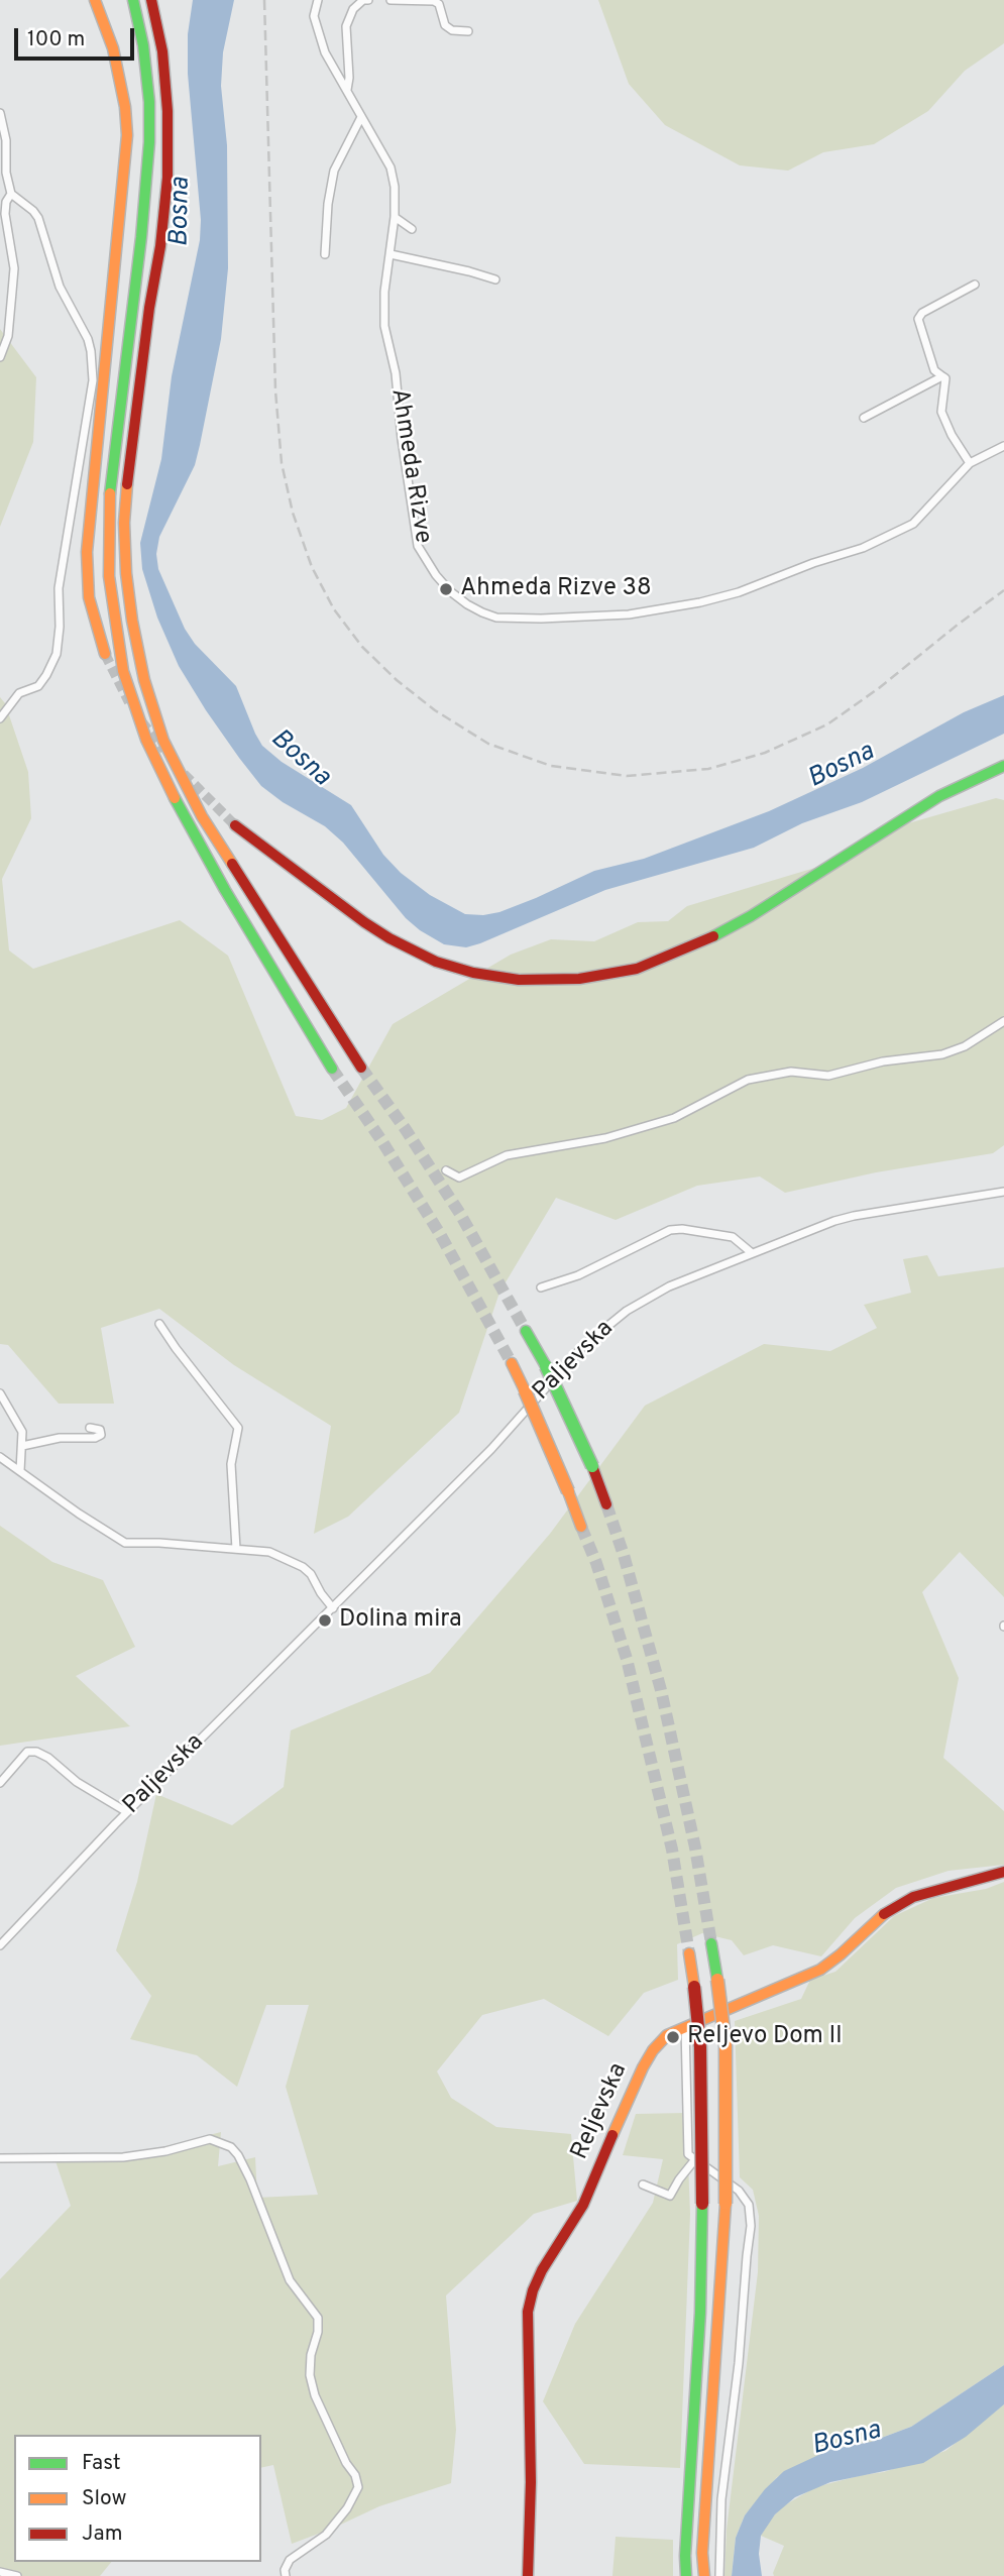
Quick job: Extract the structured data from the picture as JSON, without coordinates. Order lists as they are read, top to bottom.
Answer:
{
  "streets": {
    "main road": ["Reljevska"],
    "street": ["Ahmeda Rizve", "Paljevska"]
  },
  "water": ["Bosna"],
  "places": ["Ahmeda Rizve 38", "Dolina mira", "Reljevo Dom II"],
  "legend": ["Fast", "Slow", "Jam"],
  "scale_bar": "100 m"
}
